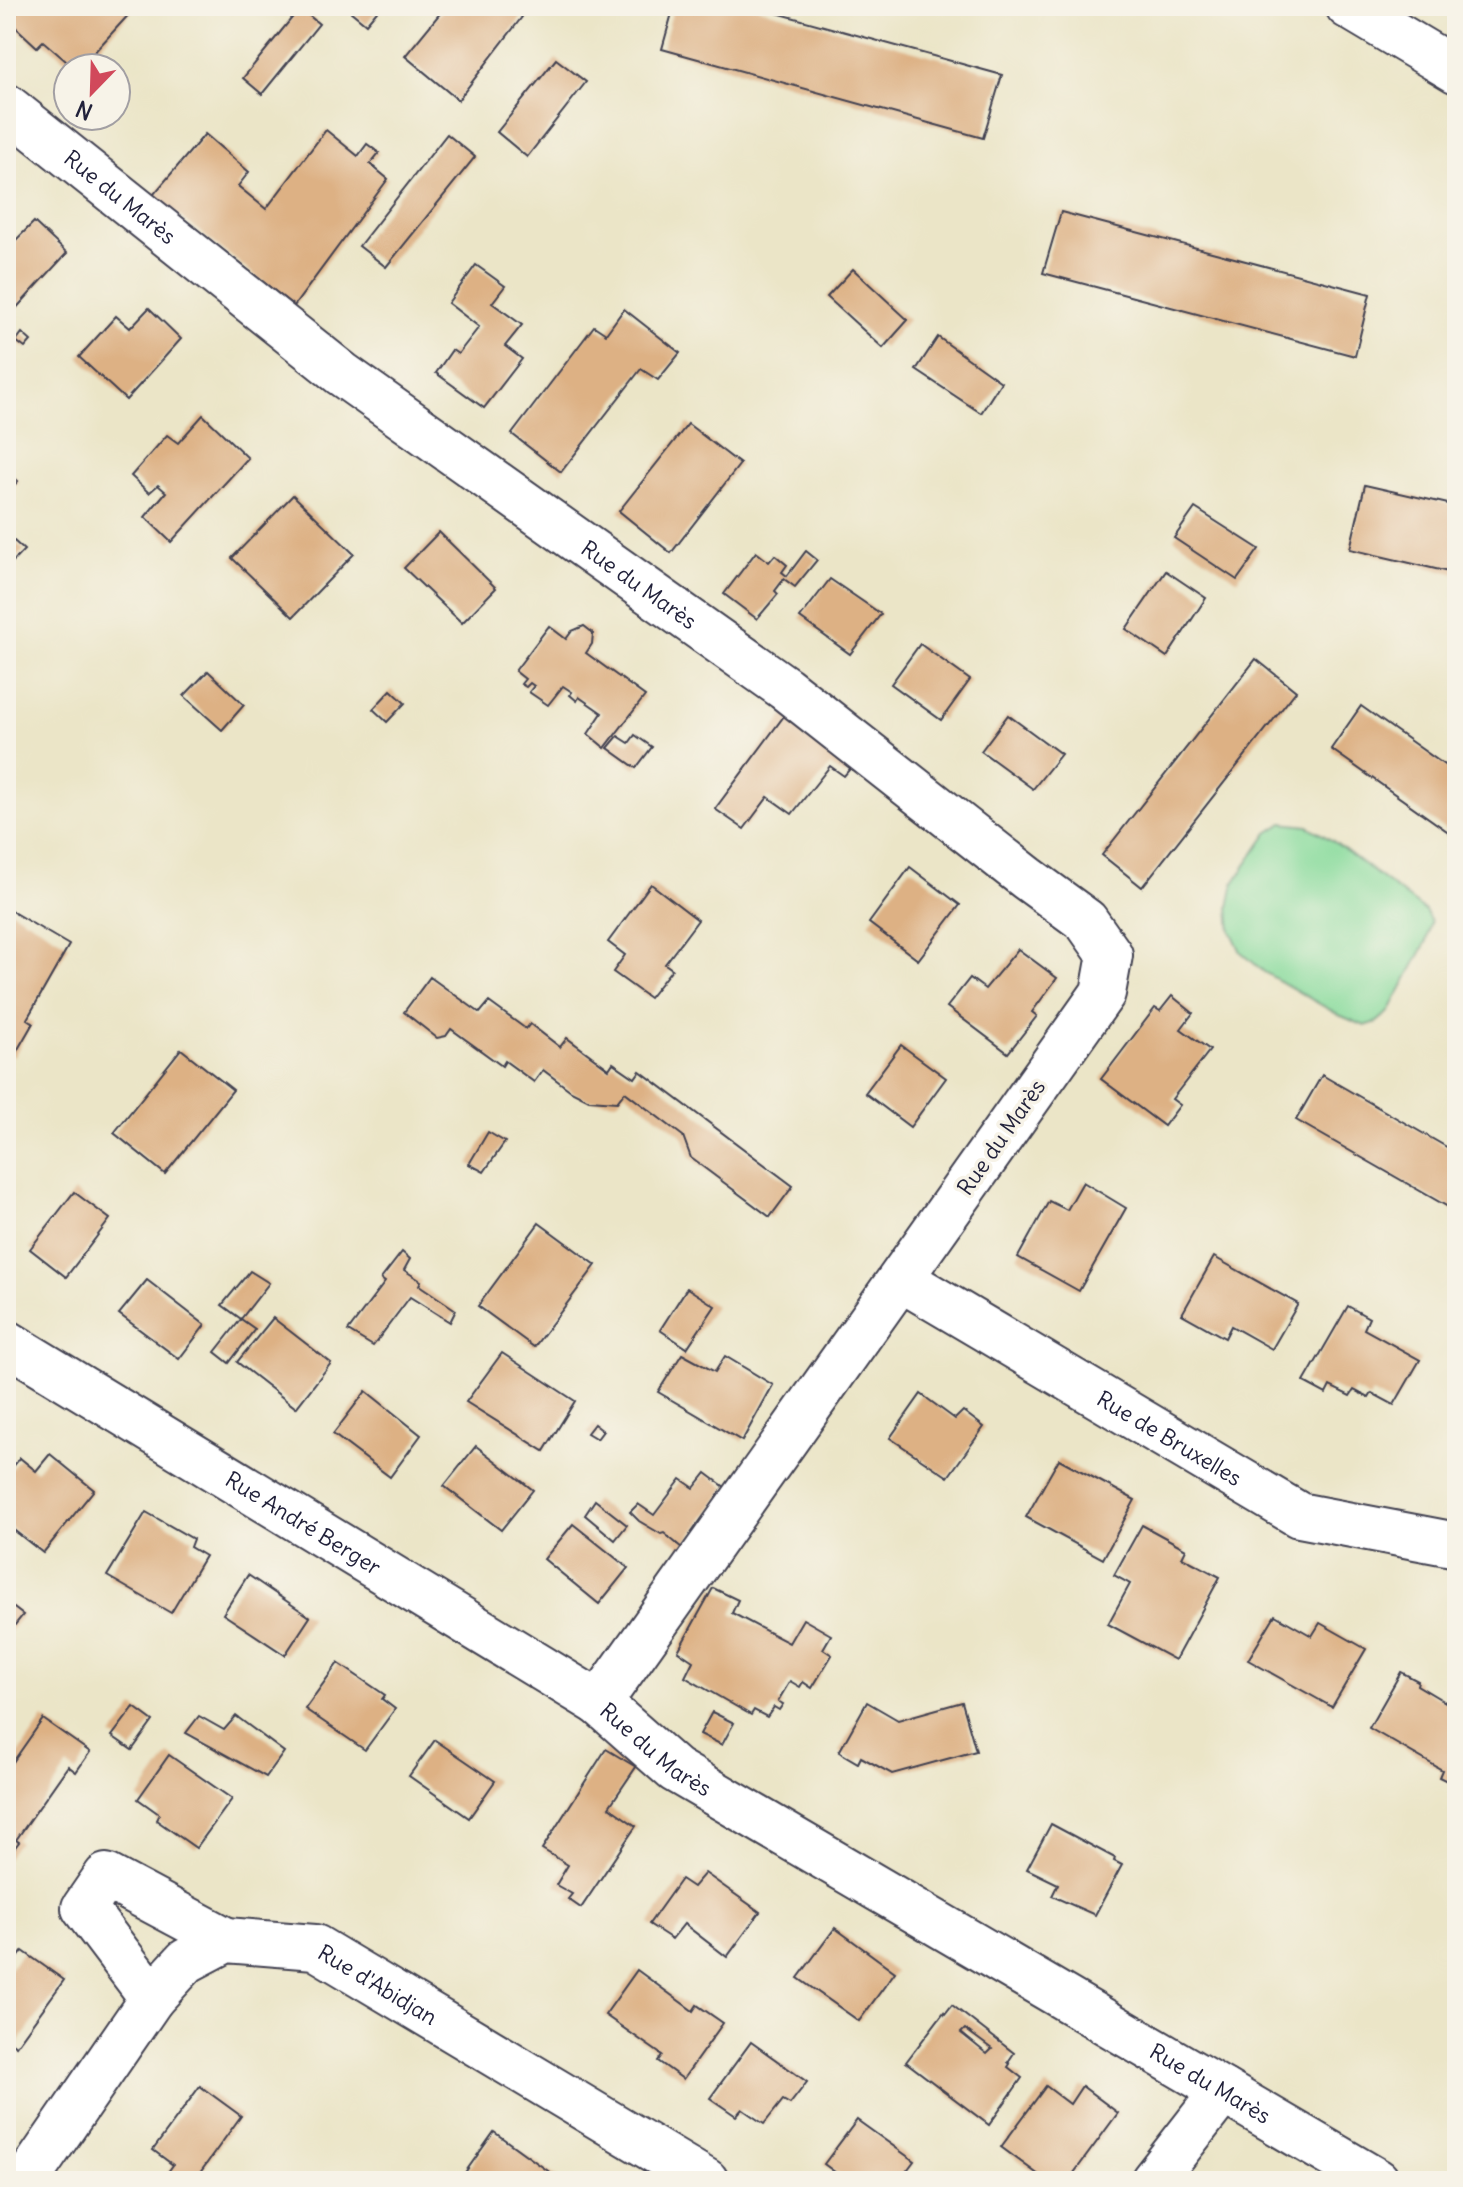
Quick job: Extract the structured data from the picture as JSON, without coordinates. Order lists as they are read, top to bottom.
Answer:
{
  "streets": {
    "street": [
      "Rue du Marès",
      "Rue de Bruxelles",
      "Rue André Berger",
      "Rue d'Abidjan"
    ]
  },
  "crossings": [
    ["Rue du Marès", "Rue de Bruxelles"],
    ["Rue du Marès", "Rue André Berger"]
  ],
  "north": "bottom left"
}
